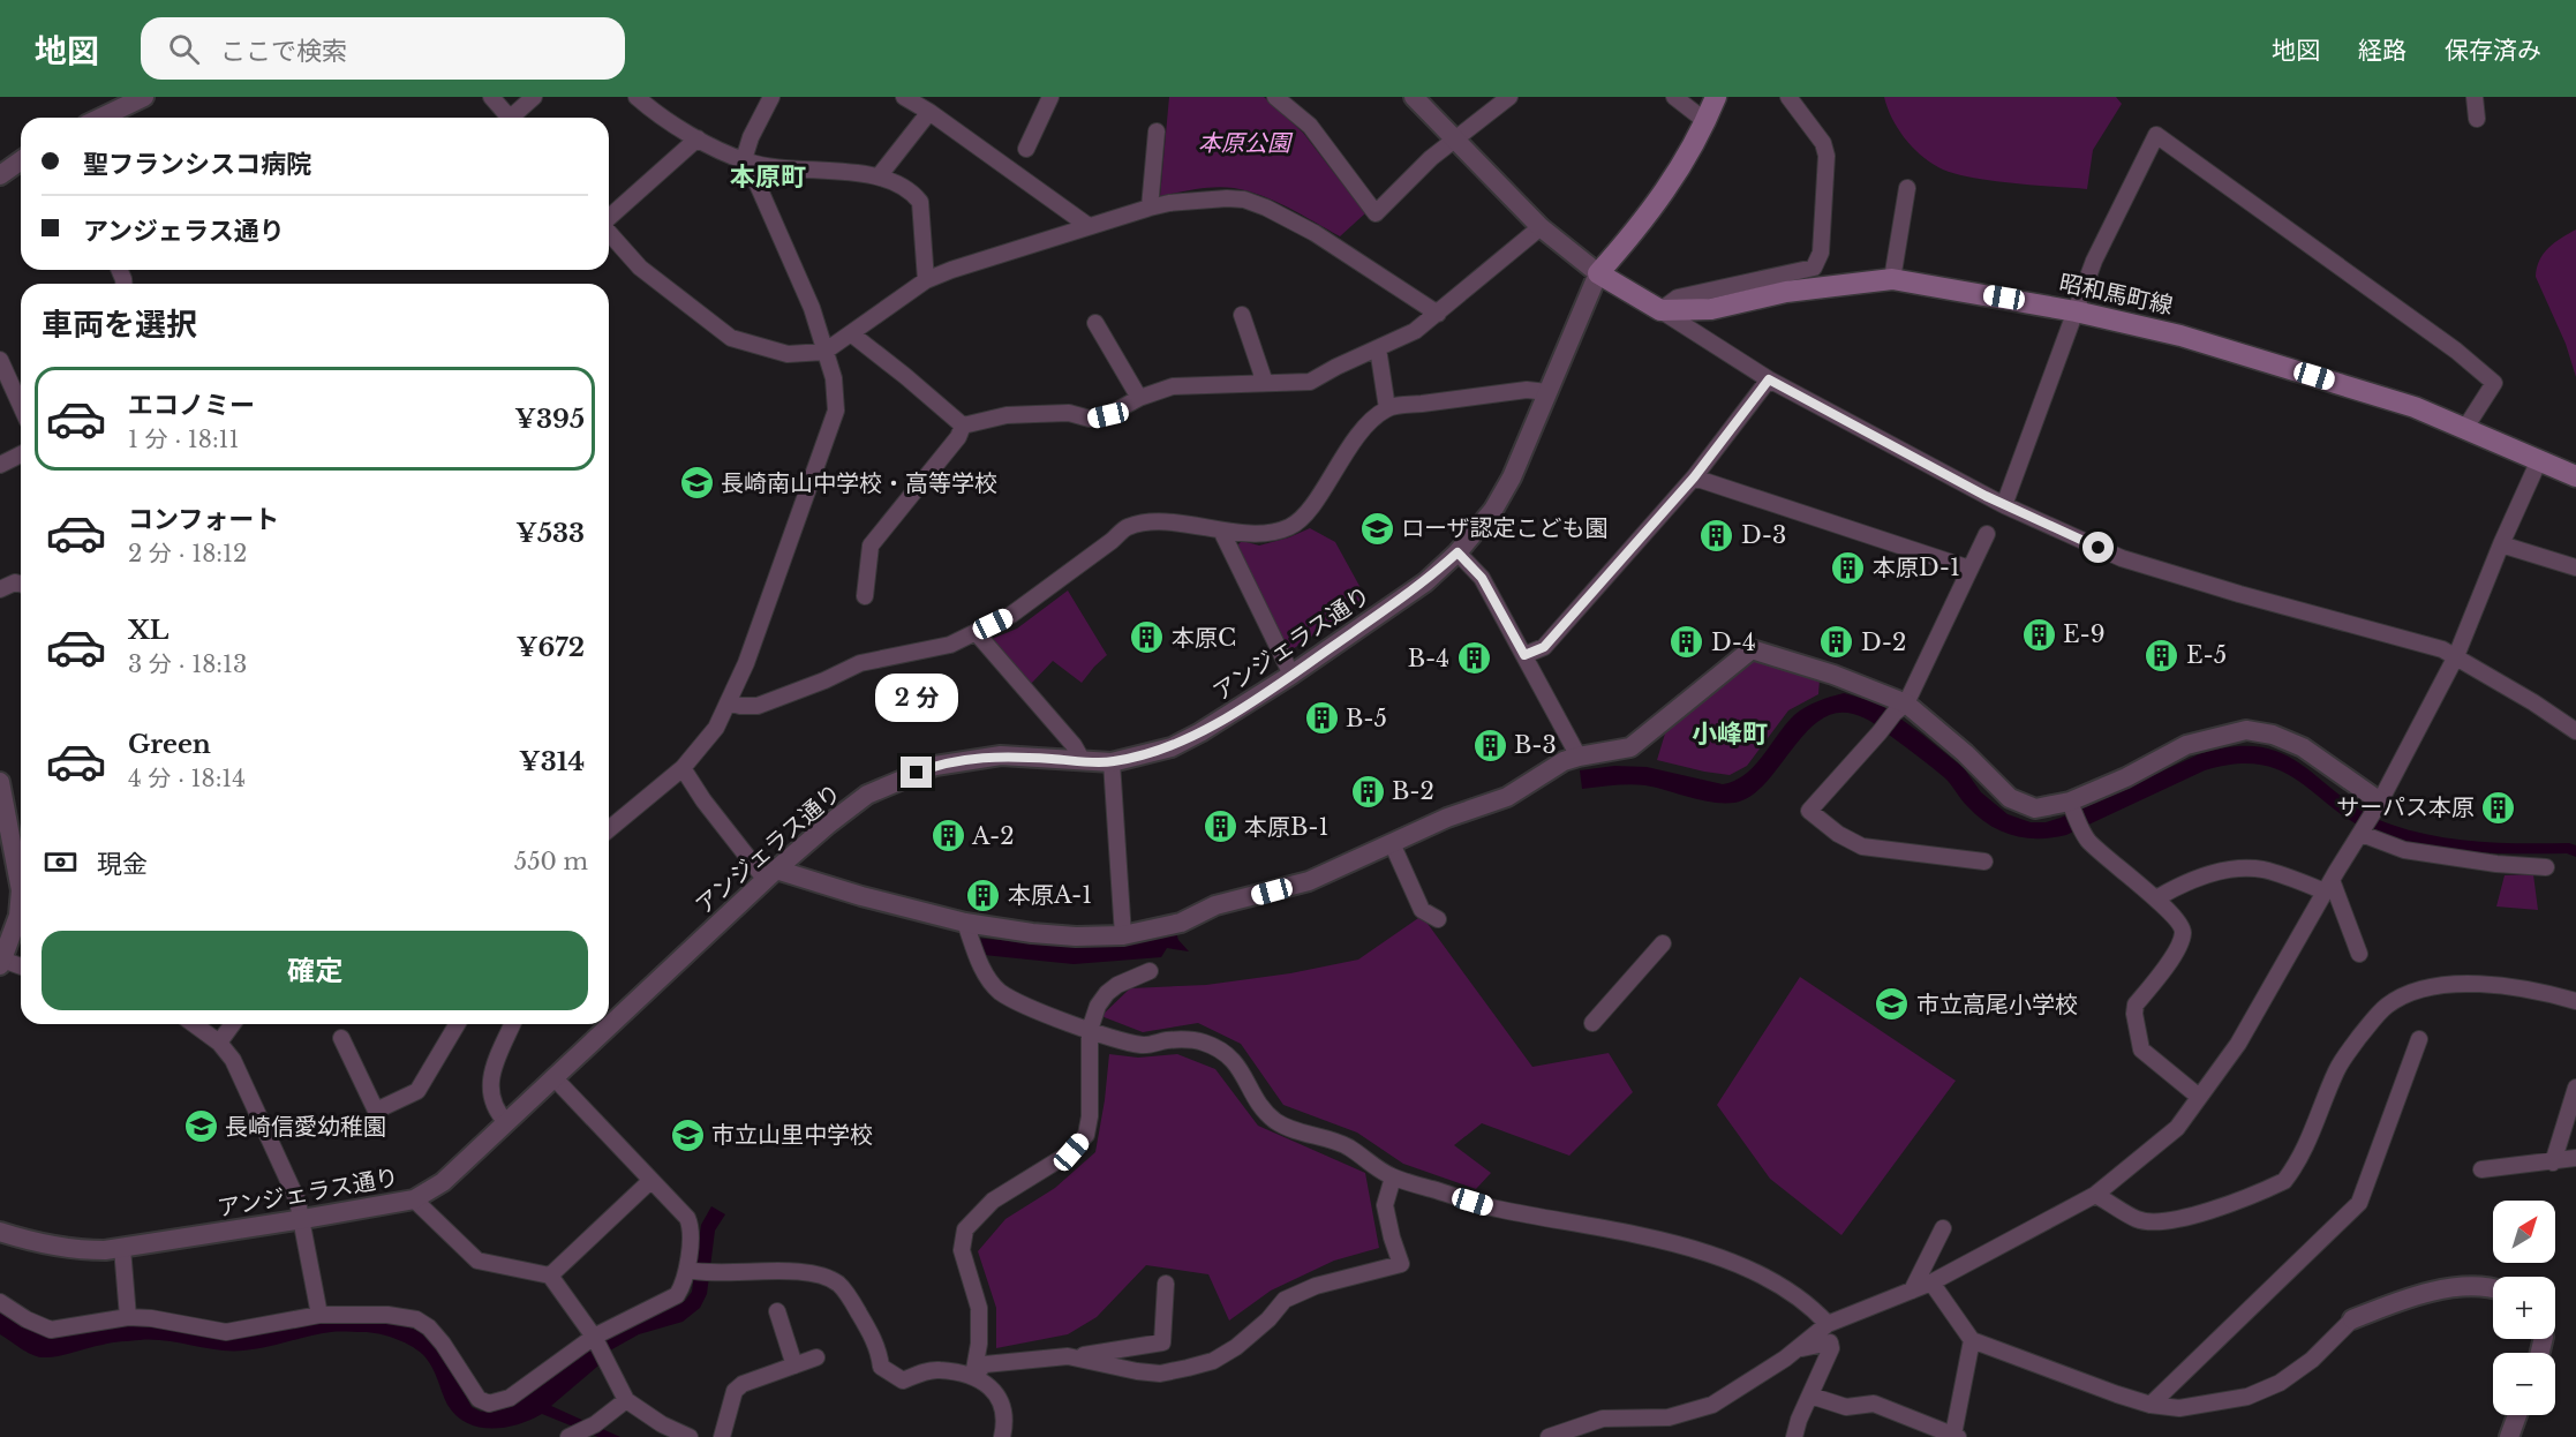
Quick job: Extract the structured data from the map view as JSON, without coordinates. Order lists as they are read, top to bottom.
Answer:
{
  "streets": {
    "main road": ["昭和馬町線"],
    "street": ["アンジェラス通り"]
  },
  "districts": ["本原町", "小峰町"],
  "parks": ["本原公園"],
  "places": {
    "school or university": [
      "長崎南山中学校・高等学校",
      "ローザ認定こども園",
      "市立高尾小学校",
      "長崎信愛幼稚園",
      "市立山里中学校"
    ],
    "building": [
      "D-3",
      "本原D-1",
      "E-9",
      "本原C",
      "D-4",
      "D-2",
      "E-5",
      "B-4",
      "B-5",
      "B-3",
      "B-2",
      "サーパス本原",
      "本原B-1",
      "A-2",
      "本原A-1"
    ]
  },
  "north": "top right",
  "page": {
    "header": "地図",
    "search": "ここで検索",
    "nav": ["地図", "経路", "保存済み"],
    "banner": ["聖フランシスコ病院", "アンジェラス通り"],
    "heading": "車両を選択",
    "list": [
      {
        "name": "エコノミー",
        "note": "1 分 · 18:11",
        "value": "¥395"
      },
      {
        "name": "コンフォート",
        "note": "2 分 · 18:12",
        "value": "¥533"
      },
      {
        "name": "XL",
        "note": "3 分 · 18:13",
        "value": "¥672"
      },
      {
        "name": "Green",
        "note": "4 分 · 18:14",
        "value": "¥314"
      }
    ],
    "bubble": "2 分",
    "pay": ["現金", "550 m"],
    "buttons": "確定",
    "map_buttons": ["+", "−"]
  }
}
